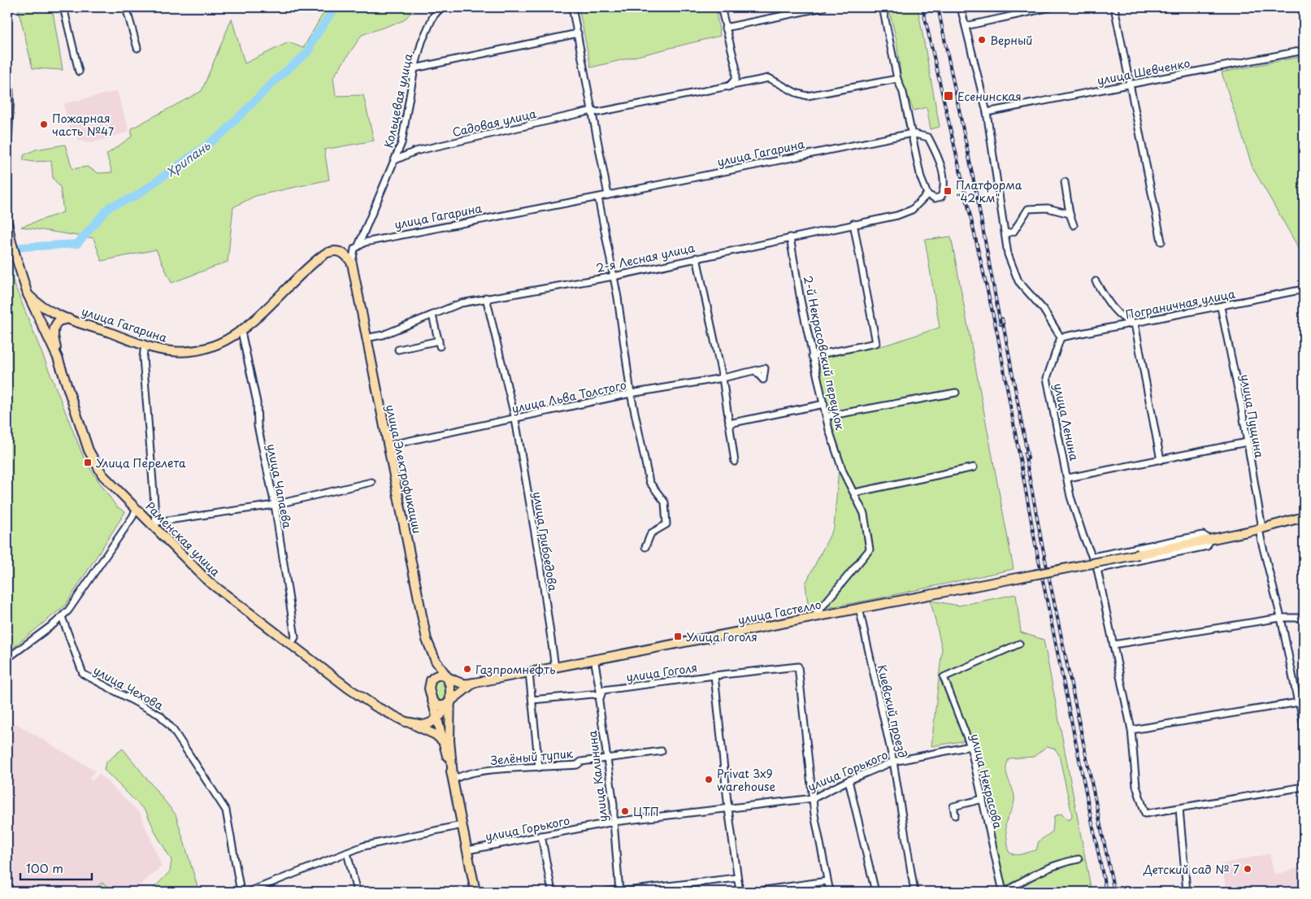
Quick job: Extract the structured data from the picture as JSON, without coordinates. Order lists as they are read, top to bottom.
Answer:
{
  "streets": {
    "main road": [
      "улица Гагарина",
      "улица Электрофикации",
      "Раменская улица",
      "улица Гастелло"
    ],
    "street": [
      "улица Шевченко",
      "Кольцевая улица",
      "Садовая улица",
      "2-я Лесная улица",
      "Пограничная улица",
      "2-й Некрасовский переулок",
      "улица Льва Толстого",
      "улица Пущина",
      "улица Ленина",
      "улица Чапаева",
      "улица Грибоедова",
      "улица Гоголя",
      "улица Чехова",
      "Киевский проезд",
      "Зелёный тупик",
      "улица Горького",
      "улица Калинина",
      "улица Некрасова"
    ]
  },
  "crossings": [
    ["Кольцевая улица", "Садовая улица"],
    ["Кольцевая улица", "улица Гагарина"],
    ["улица Гагарина", "улица Электрофикации"],
    ["улица Гагарина", "улица Чапаева"],
    ["улица Гагарина", "Раменская улица"],
    ["2-я Лесная улица", "2-й Некрасовский переулок"],
    ["2-я Лесная улица", "улица Электрофикации"],
    ["2-я Лесная улица", "улица Грибоедова"],
    ["Пограничная улица", "улица Пущина"],
    ["Пограничная улица", "улица Ленина"],
    ["улица Льва Толстого", "улица Электрофикации"],
    ["улица Льва Толстого", "улица Грибоедова"],
    ["улица Пущина", "улица Гастелло"],
    ["улица Электрофикации", "улица Гастелло"],
    ["улица Чапаева", "Раменская улица"],
    ["Раменская улица", "улица Гастелло"],
    ["улица Грибоедова", "улица Гастелло"],
    ["улица Гастелло", "Киевский проезд"],
    ["улица Гастелло", "улица Калинина"],
    ["улица Гоголя", "улица Горького"],
    ["улица Гоголя", "улица Калинина"],
    ["Киевский проезд", "улица Горького"],
    ["Зелёный тупик", "улица Калинина"],
    ["улица Горького", "улица Калинина"],
    ["улица Горького", "улица Некрасова"]
  ],
  "water": ["Хрипань"],
  "places": {
    "other": [
      "Верный",
      "Пожарная часть №47",
      "Газпромнефть",
      "Privat 3x9 warehouse",
      "ЦТП",
      "Детский сад № 7"
    ],
    "transit": [
      "Есенинская",
      "Платформа \"42 км\"",
      "Улица Перелета",
      "Улица Гоголя"
    ]
  },
  "scale_bar": "100 m"
}
